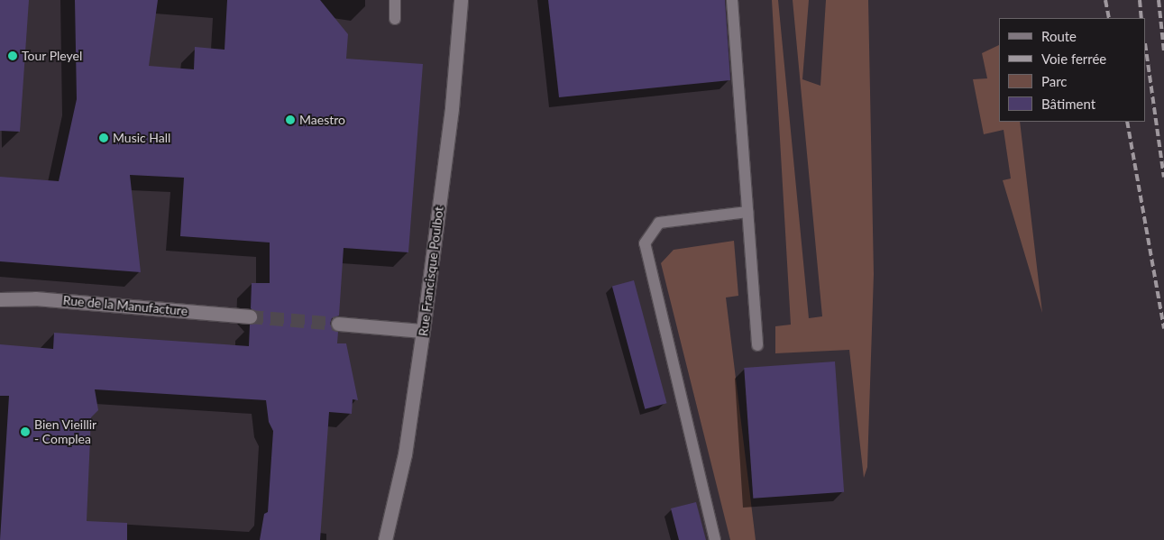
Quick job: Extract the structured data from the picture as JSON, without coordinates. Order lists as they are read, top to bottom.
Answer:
{
  "streets": {
    "street": ["Rue Francisque Poulbot", "Rue de la Manufacture"]
  },
  "places": [
    "Tour Pleyel",
    "Maestro",
    "Music Hall",
    "Bien Vieillir - Complea"
  ],
  "legend": [
    "Route",
    "Voie ferrée",
    "Parc",
    "Bâtiment"
  ]
}
